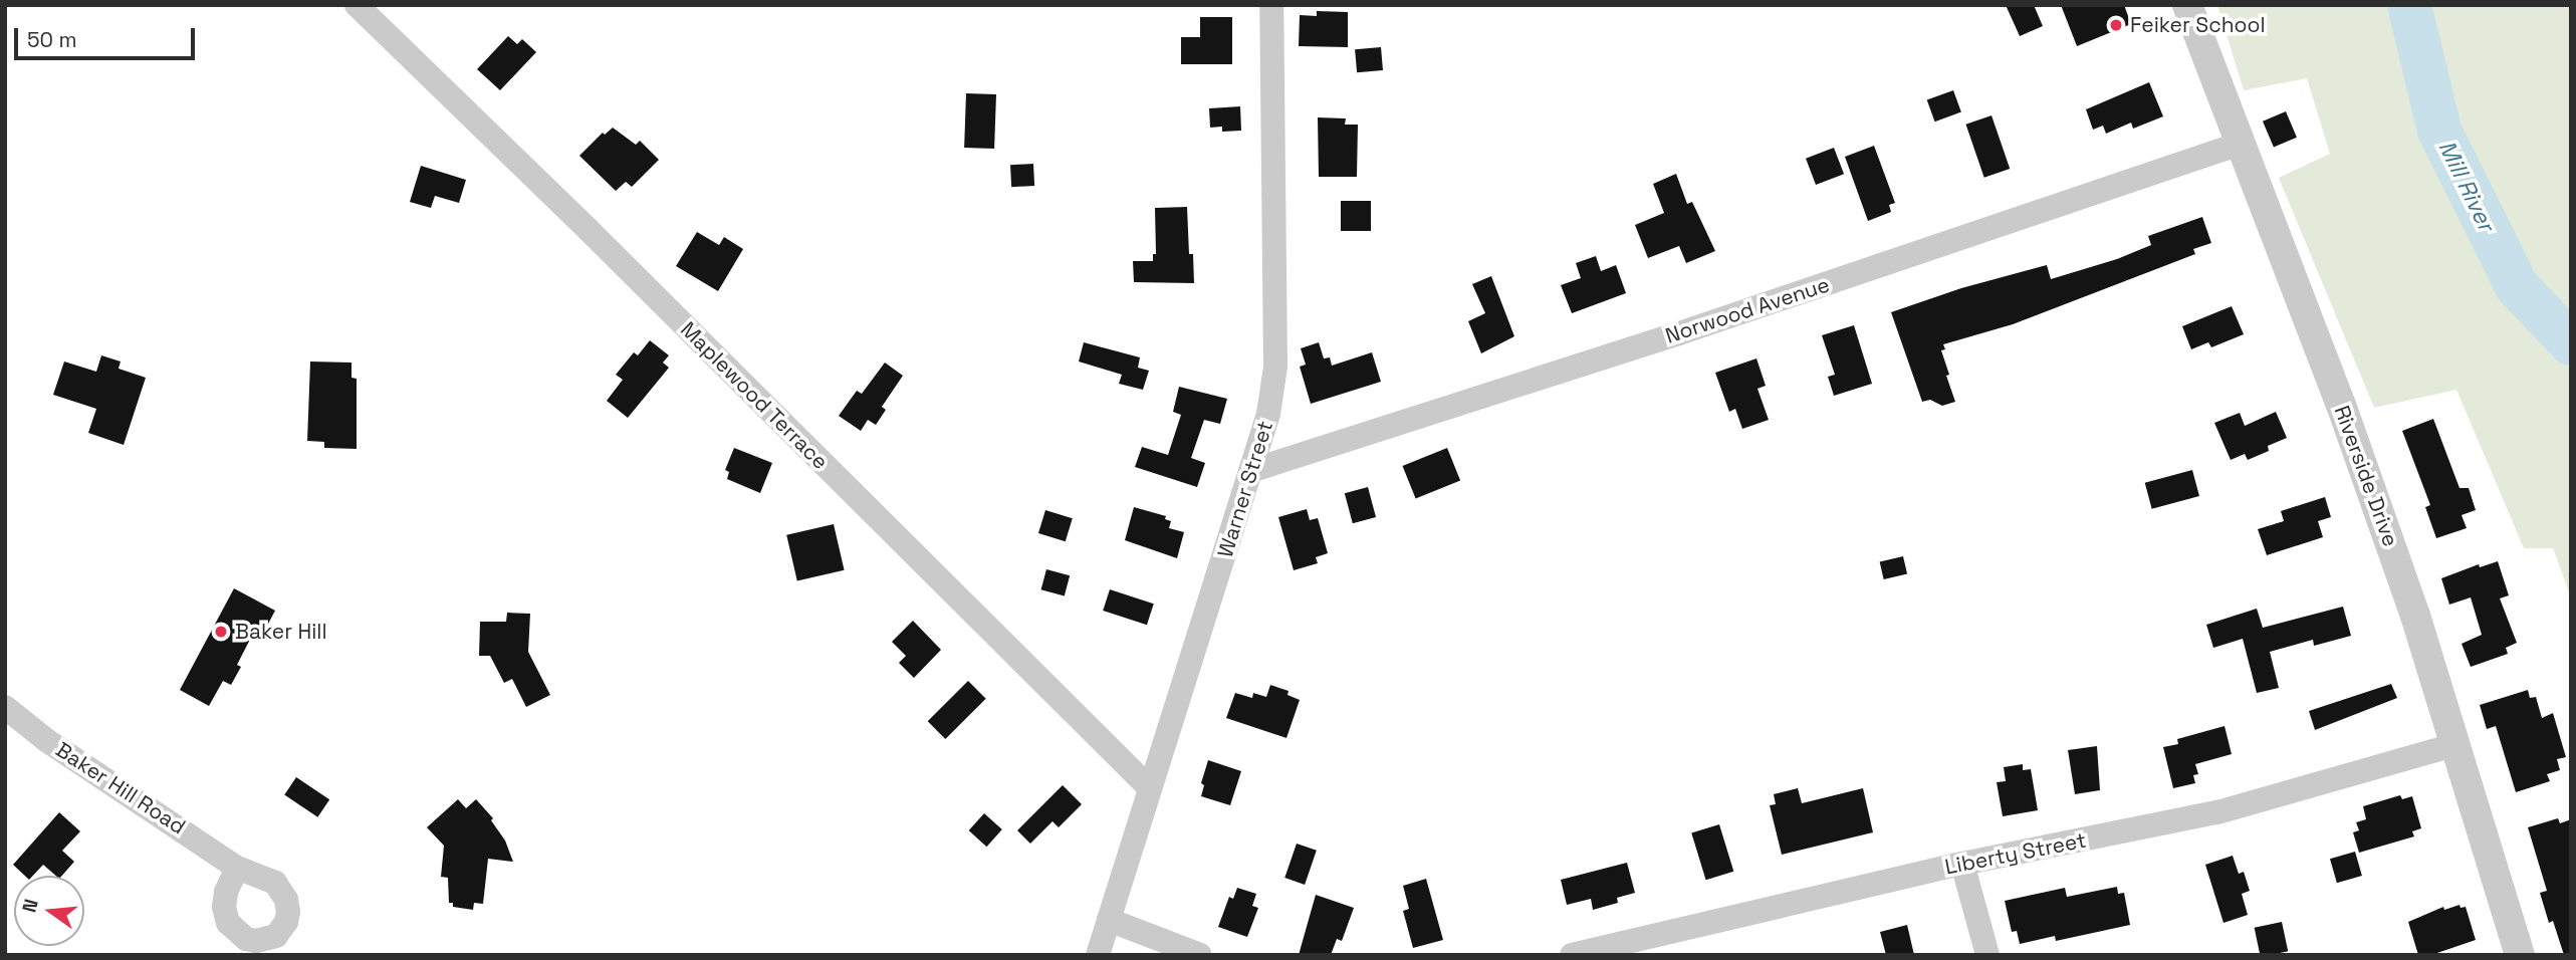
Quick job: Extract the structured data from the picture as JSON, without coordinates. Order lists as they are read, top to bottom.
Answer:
{
  "streets": {
    "street": [
      "Norwood Avenue",
      "Maplewood Terrace",
      "Riverside Drive",
      "Warner Street",
      "Baker Hill Road",
      "Liberty Street"
    ]
  },
  "crossings": [
    ["Norwood Avenue", "Riverside Drive"],
    ["Norwood Avenue", "Warner Street"],
    ["Maplewood Terrace", "Warner Street"],
    ["Riverside Drive", "Liberty Street"]
  ],
  "water": ["Mill River"],
  "places": ["Feiker School", "Baker Hill"],
  "scale_bar": "50 m",
  "north": "left"
}
